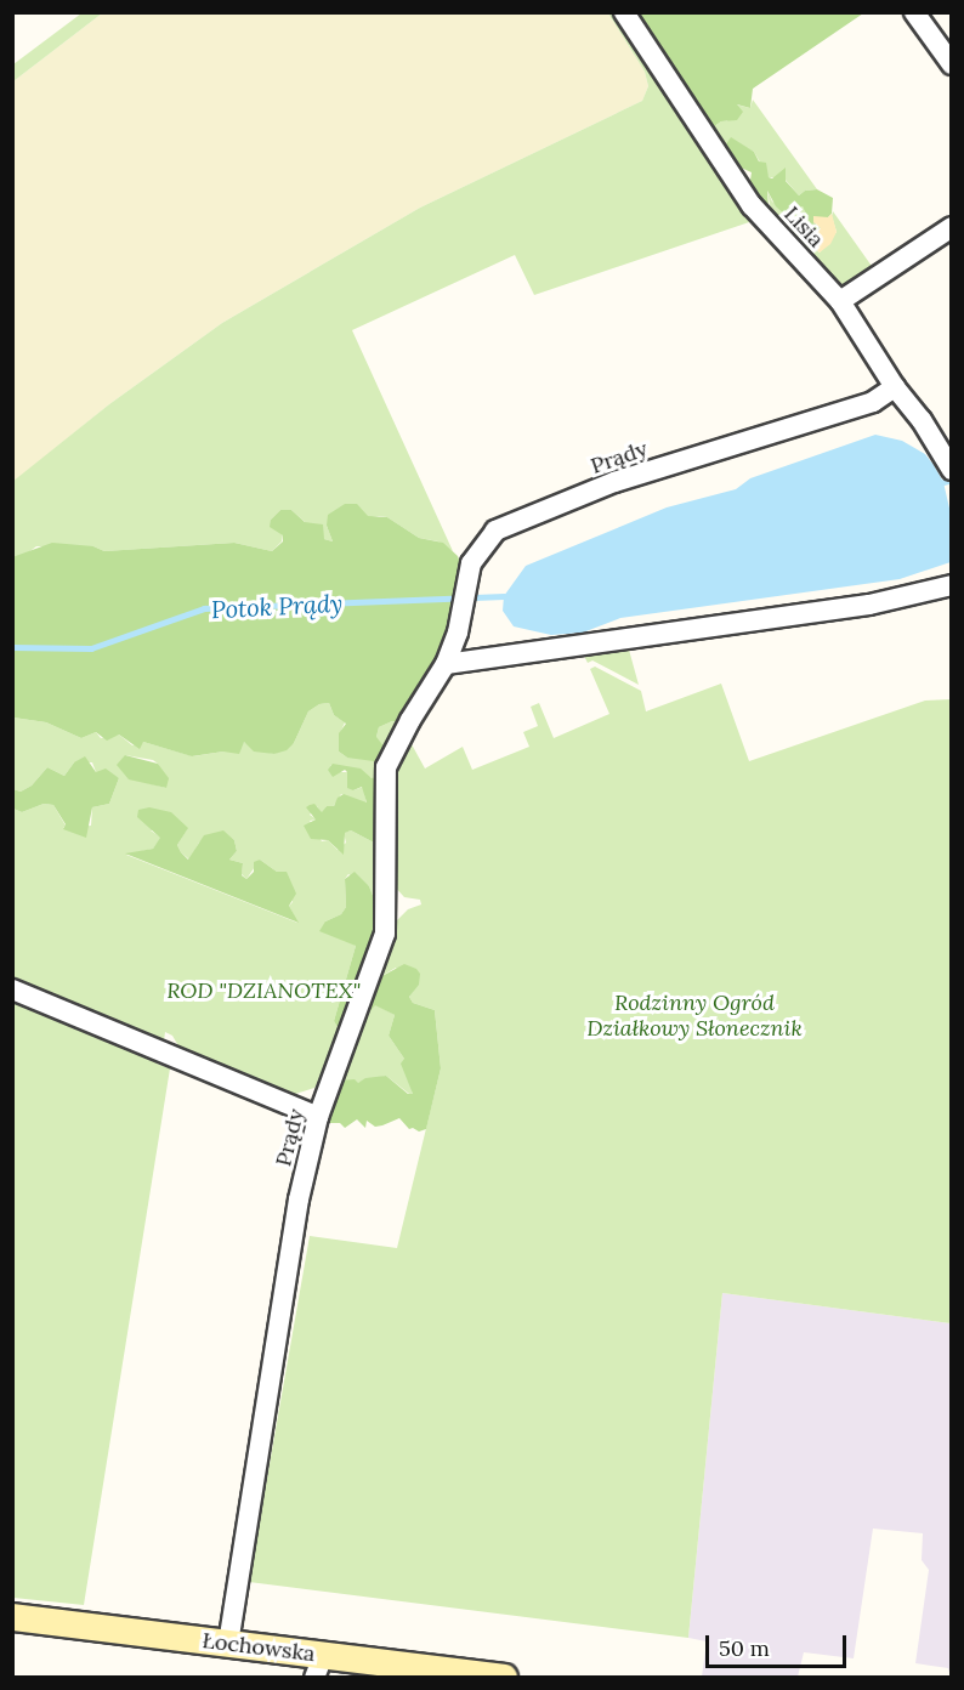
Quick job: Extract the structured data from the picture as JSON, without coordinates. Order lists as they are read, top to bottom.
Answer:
{
  "streets": {
    "main road": ["Łochowska"],
    "street": ["Lisia", "Prądy"]
  },
  "crossings": [
    ["Lisia", "Prądy"],
    ["Prądy", "Łochowska"]
  ],
  "water": ["Potok Prądy"],
  "parks": ["ROD \"DZIANOTEX\"", "Rodzinny Ogród Działkowy Słonecznik"],
  "scale_bar": "50 m"
}
